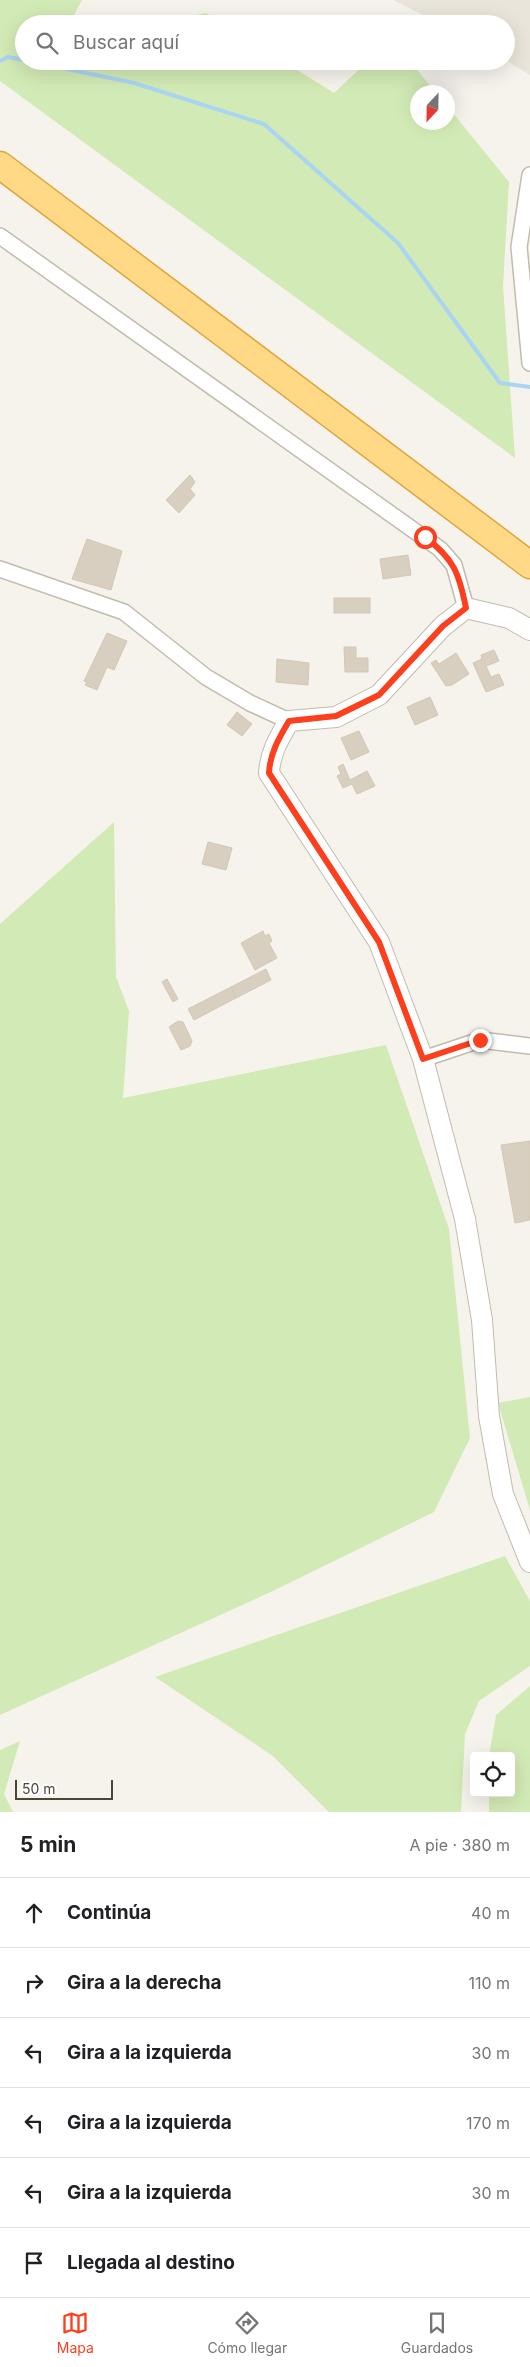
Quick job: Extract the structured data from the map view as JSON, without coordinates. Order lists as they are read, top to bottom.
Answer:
{
  "scale_bar": "50 m",
  "north": "bottom",
  "page": {
    "search": "Buscar aquí",
    "scale": "50 m",
    "heading": ["5 min", "A pie · 380 m"],
    "list": [
      ["Continúa", "40 m"],
      ["Gira a la derecha", "110 m"],
      ["Gira a la izquierda", "30 m"],
      ["Gira a la izquierda", "170 m"],
      ["Gira a la izquierda", "30 m"],
      "Llegada al destino"
    ],
    "nav": ["Mapa", "Cómo llegar", "Guardados"]
  }
}
